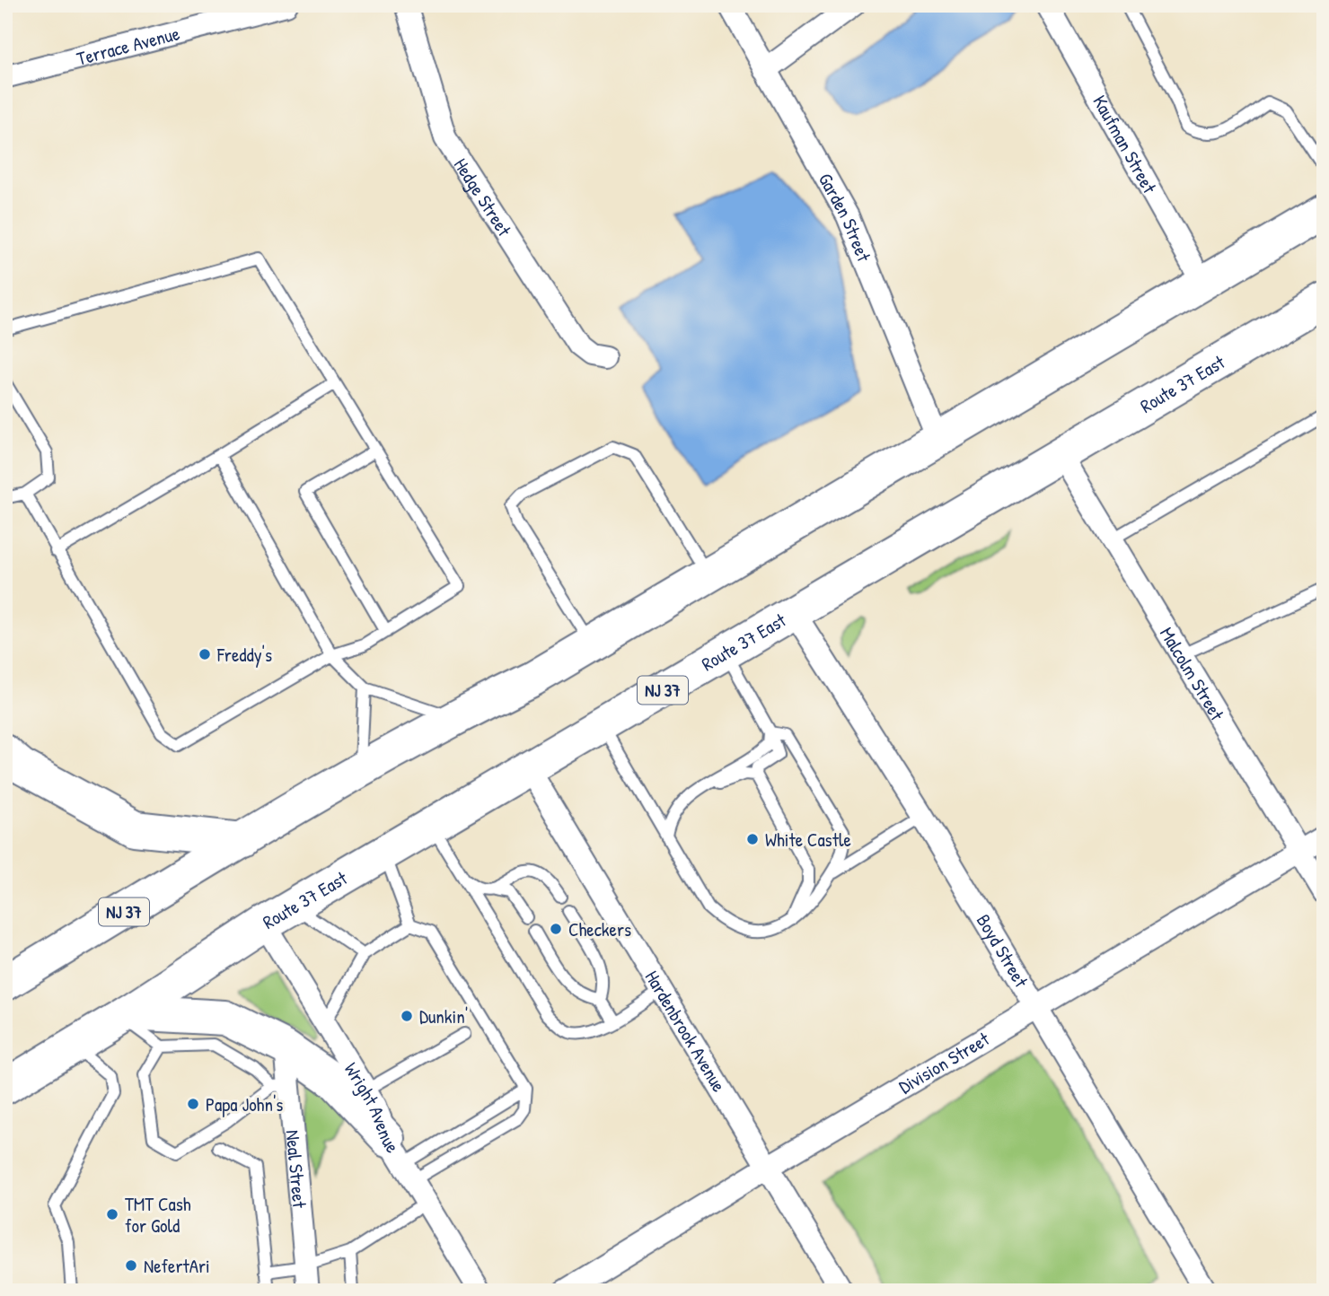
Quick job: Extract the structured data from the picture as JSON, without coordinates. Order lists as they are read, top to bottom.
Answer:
{
  "streets": {
    "highway": ["Route 37 East", "NJ 37"],
    "street": [
      "Terrace Avenue",
      "Kaufman Street",
      "Hedge Street",
      "Garden Street",
      "Malcolm Street",
      "Boyd Street",
      "Hardenbrook Avenue",
      "Division Street",
      "Wright Avenue",
      "Neal Street"
    ]
  },
  "crossings": [
    ["Kaufman Street", "NJ 37"],
    ["Garden Street", "NJ 37"],
    ["Route 37 East", "Malcolm Street"],
    ["Route 37 East", "Boyd Street"],
    ["Route 37 East", "Hardenbrook Avenue"],
    ["Route 37 East", "Wright Avenue"],
    ["Malcolm Street", "Division Street"],
    ["Boyd Street", "Division Street"],
    ["Hardenbrook Avenue", "Division Street"]
  ],
  "places": [
    "Freddy's",
    "White Castle",
    "Checkers",
    "Dunkin'",
    "Papa John's",
    "TMT Cash for Gold",
    "NefertAri"
  ]
}
